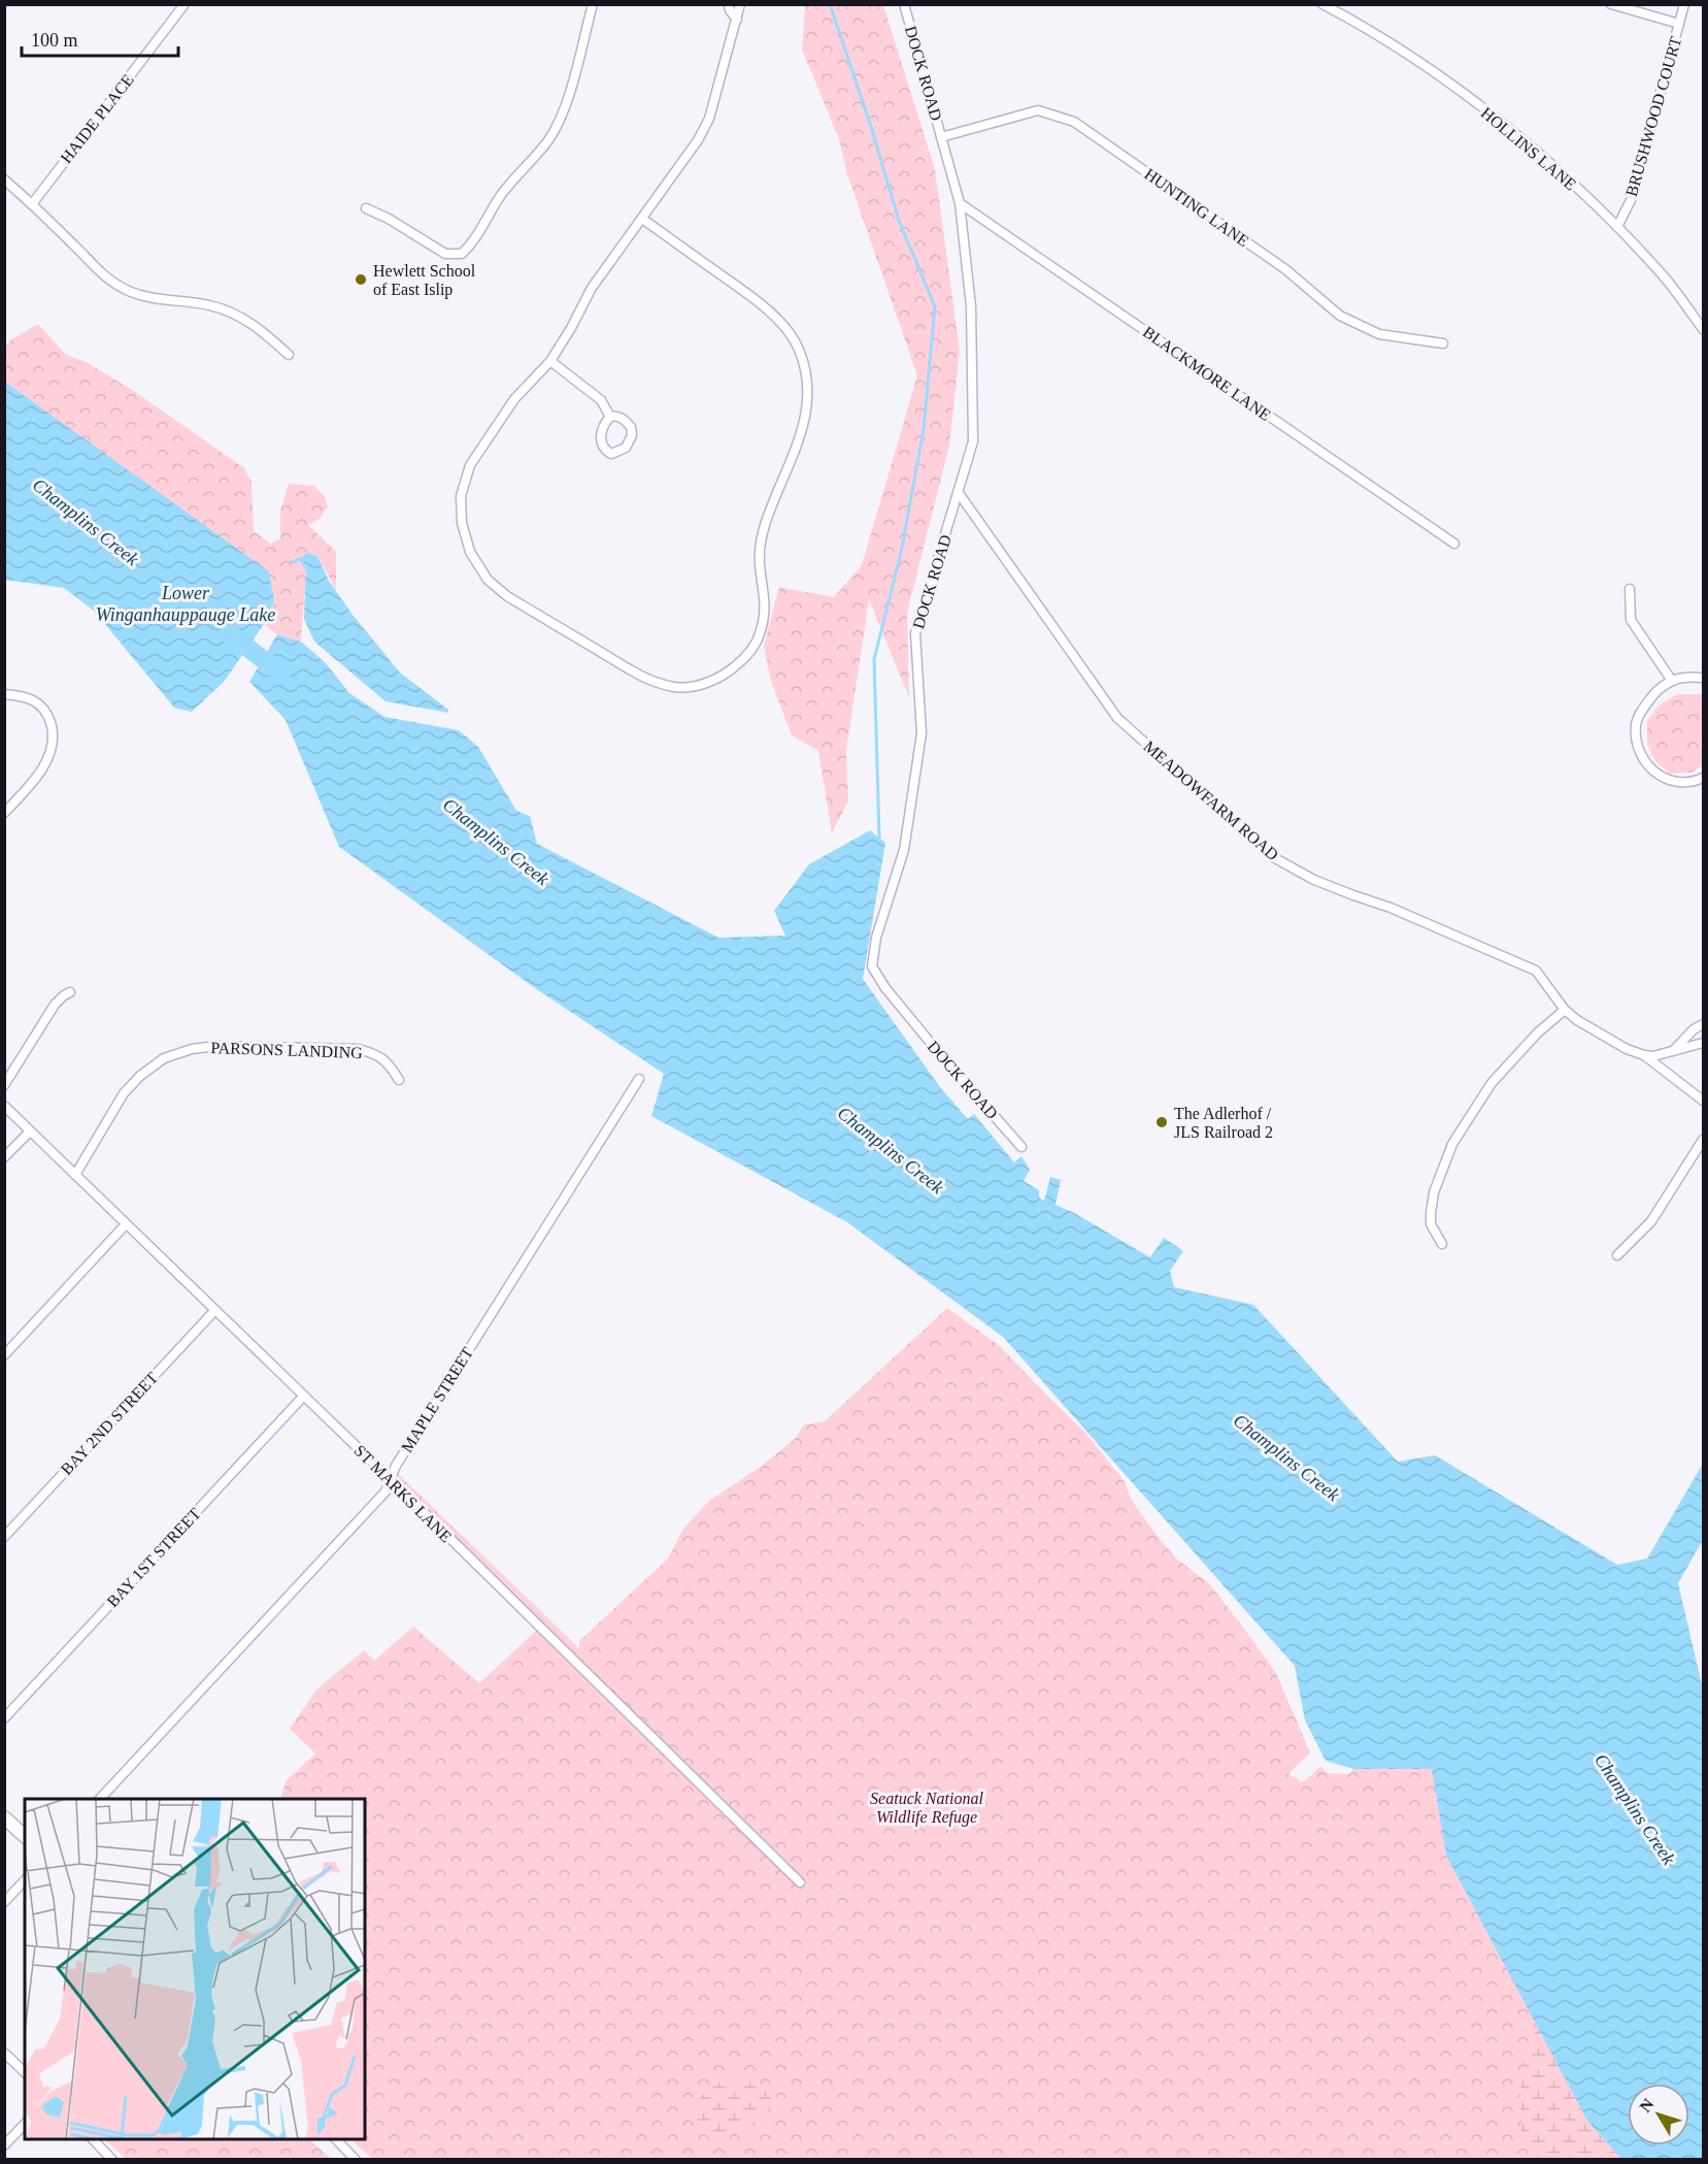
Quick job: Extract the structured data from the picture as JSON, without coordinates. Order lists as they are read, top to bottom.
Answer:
{
  "streets": {
    "street": [
      "DOCK ROAD",
      "BRUSHWOOD COURT",
      "HAIDE PLACE",
      "HOLLINS LANE",
      "HUNTING LANE",
      "BLACKMORE LANE",
      "MEADOWFARM ROAD",
      "PARSONS LANDING",
      "MAPLE STREET",
      "BAY 2ND STREET",
      "ST MARKS LANE",
      "BAY 1ST STREET"
    ]
  },
  "crossings": [
    ["DOCK ROAD", "HUNTING LANE"],
    ["DOCK ROAD", "BLACKMORE LANE"],
    ["DOCK ROAD", "MEADOWFARM ROAD"],
    ["BRUSHWOOD COURT", "HOLLINS LANE"],
    ["PARSONS LANDING", "ST MARKS LANE"],
    ["MAPLE STREET", "ST MARKS LANE"],
    ["BAY 2ND STREET", "ST MARKS LANE"],
    ["ST MARKS LANE", "BAY 1ST STREET"]
  ],
  "water": ["Champlins Creek", "Lower Winganhauppauge Lake"],
  "parks": ["Seatuck National Wildlife Refuge"],
  "places": ["Hewlett School of East Islip", "The Adlerhof / JLS Railroad 2"],
  "scale_bar": "100 m",
  "north": "top left"
}
